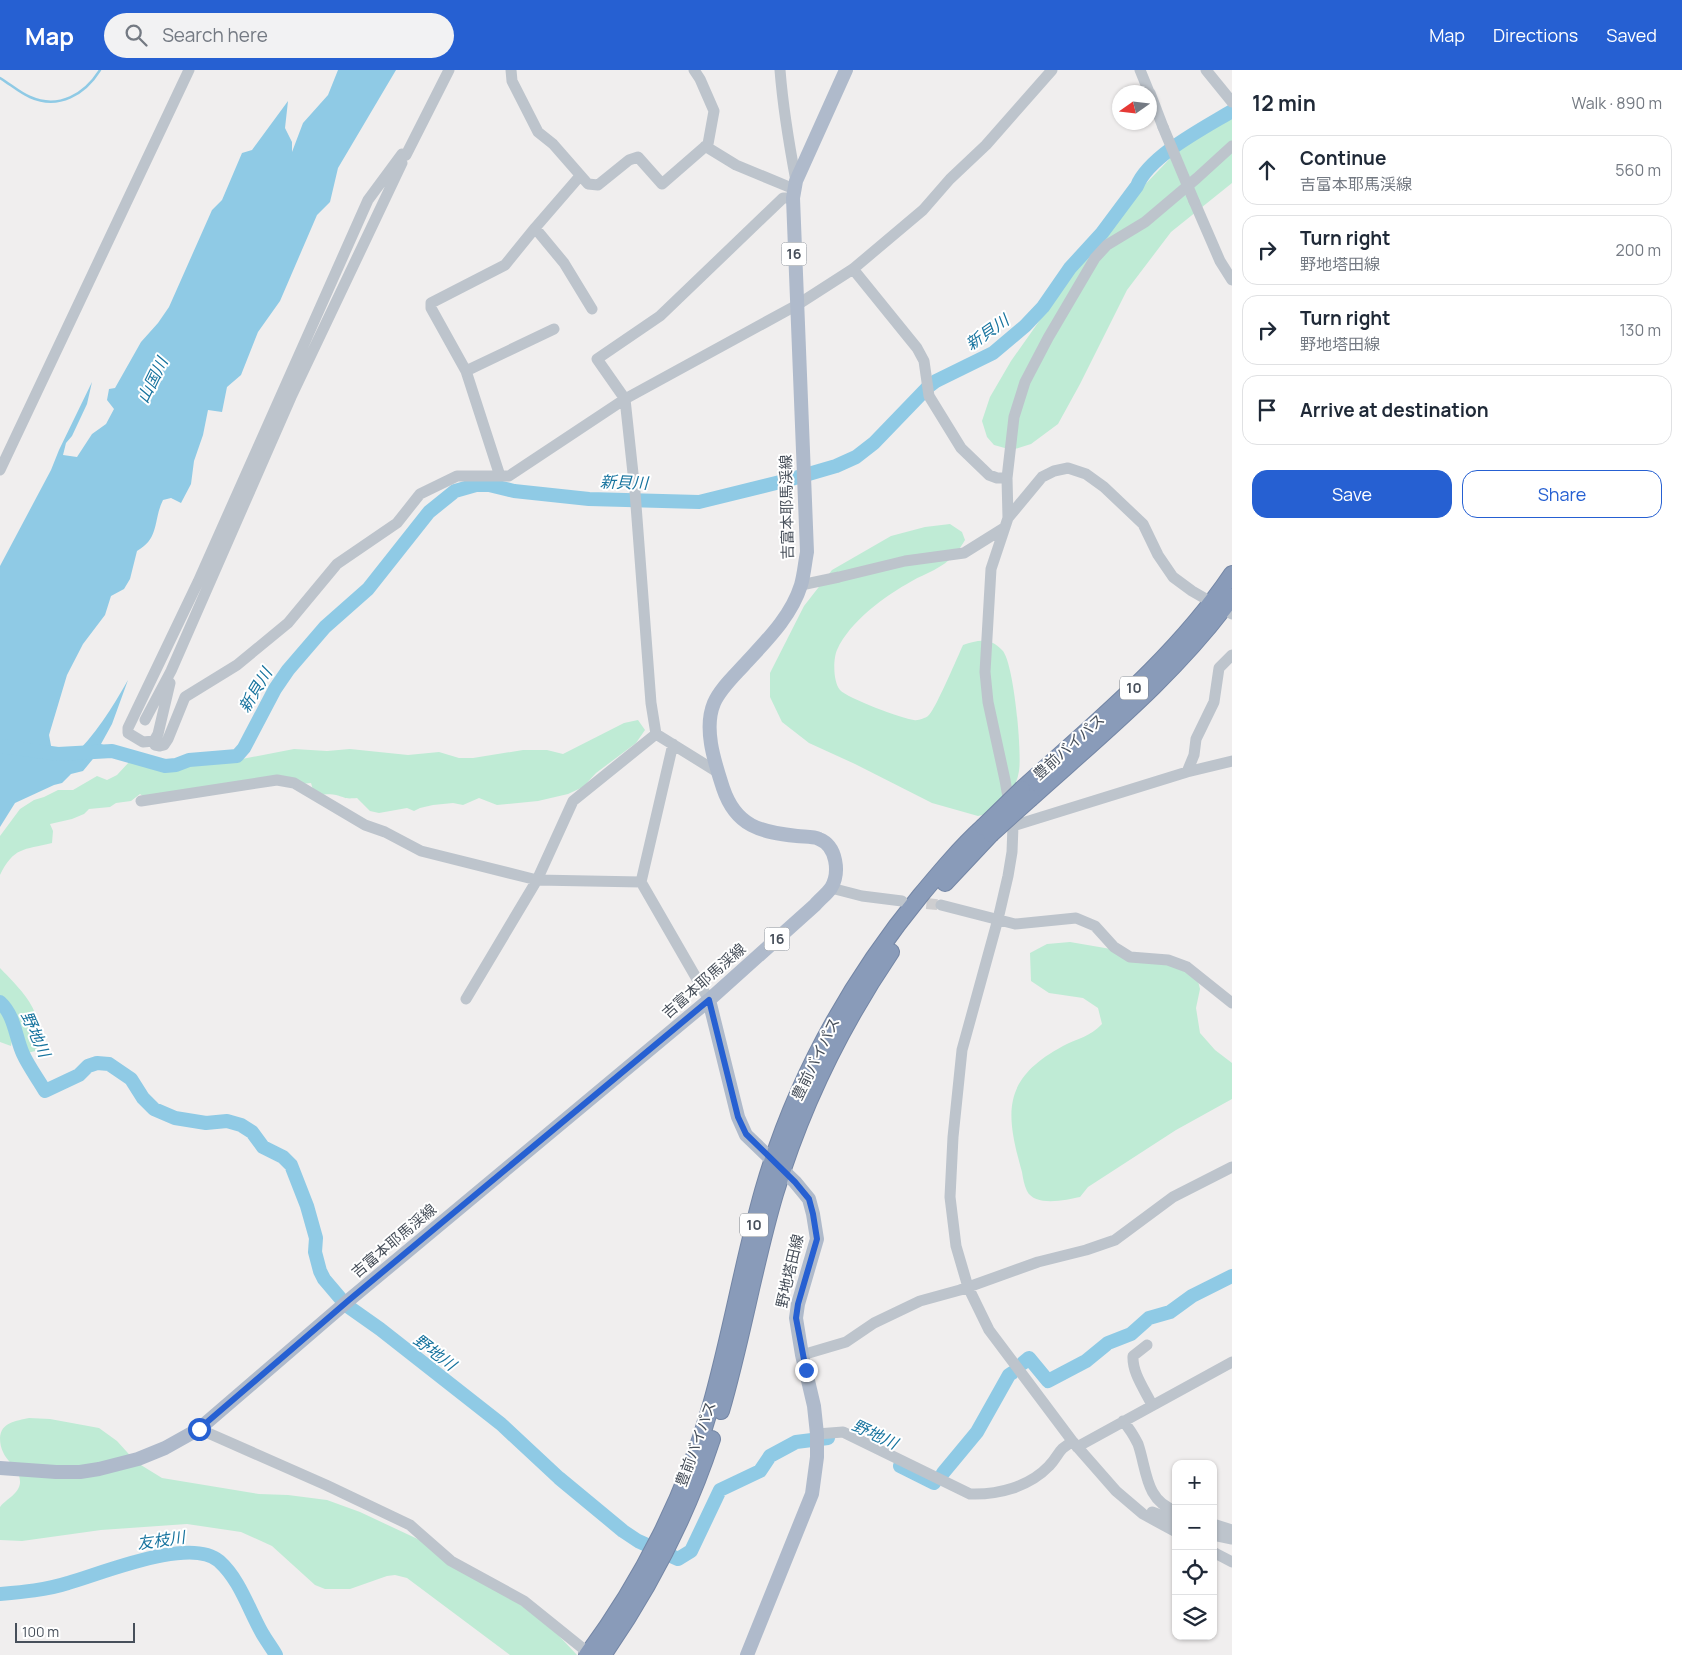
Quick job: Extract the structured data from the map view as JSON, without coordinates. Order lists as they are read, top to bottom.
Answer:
{
  "streets": {
    "highway": ["10", "豊前バイパス"],
    "main road": ["16", "吉富本耶馬渓線", "野地塔田線"]
  },
  "crossings": [
    ["吉富本耶馬渓線", "野地塔田線"],
    ["豊前バイパス", "野地塔田線"]
  ],
  "water": [
    "新貝川",
    "山国川",
    "野地川",
    "友枝川"
  ],
  "scale_bar": "100 m",
  "north": "left",
  "page": {
    "header": "Map",
    "search": "Search here",
    "nav": ["Map", "Directions", "Saved"],
    "heading": ["12 min", "Walk · 890 m"],
    "list": [
      ["Continue", "吉富本耶馬渓線", "560 m"],
      ["Turn right", "野地塔田線", "200 m"],
      ["Turn right", "野地塔田線", "130 m"],
      "Arrive at destination"
    ],
    "buttons": ["Save", "Share"],
    "map_buttons": ["+", "−"],
    "scale": "100 m"
  }
}
